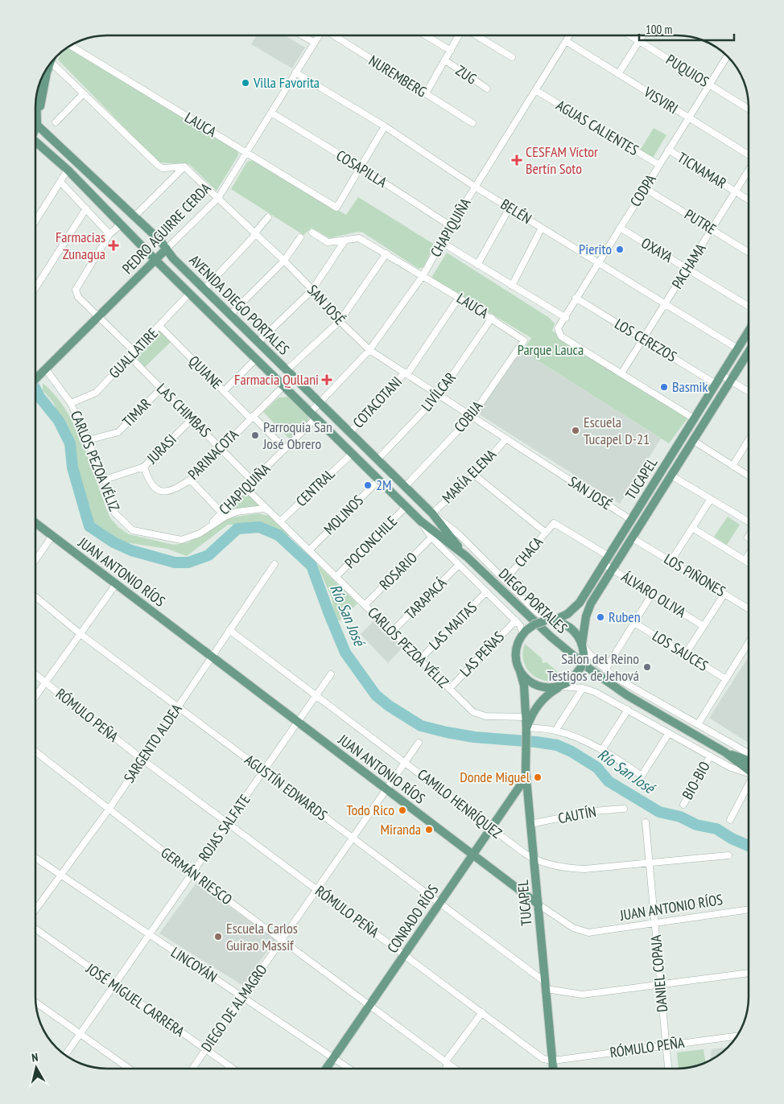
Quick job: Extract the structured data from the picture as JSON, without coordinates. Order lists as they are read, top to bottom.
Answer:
{
  "streets": {
    "main road": [
      "PEDRO AGUIRRE CERDA",
      "AVENIDA DIEGO PORTALES",
      "TUCAPEL",
      "JUAN ANTONIO RÍOS",
      "DIEGO PORTALES",
      "CONRADO RÍOS"
    ],
    "street": [
      "PUQUIOS",
      "ZUG",
      "NUREMBERG",
      "VISVIRI",
      "LAUCA",
      "AGUAS CALIENTES",
      "COSAPILLA",
      "TICNAMAR",
      "CODPA",
      "BELÉN",
      "PUTRE",
      "CHAPIQUIÑA",
      "OXAYA",
      "PACHAMA",
      "SAN JOSÉ",
      "LOS CEREZOS",
      "GUALLATIRE",
      "QUIANE",
      "LIVÍLCAR",
      "COTACOTANI",
      "LAS CHIMBAS",
      "TIMAR",
      "COBIJA",
      "JURASI",
      "PARINACOTA",
      "CARLOS PEZOA VÉLIZ",
      "MARÍA ELENA",
      "CENTRAL",
      "MOLINOS",
      "POCONCHILE",
      "CHACA",
      "ROSARIO",
      "LOS PIÑONES",
      "ÁLVARO OLIVA",
      "TARAPACÁ",
      "LAS MAITAS",
      "LOS SAUCES",
      "LAS PEÑAS",
      "RÓMULO PEÑA",
      "SARGENTO ALDEA",
      "BIO-BIO",
      "AGUSTÍN EDWARDS",
      "CAMILO HENRÍQUEZ",
      "CAUTÍN",
      "ROJAS SALFATE",
      "GERMÁN RIESCO",
      "LINCOYÁN",
      "DANIEL COPAJA",
      "JOSÉ MIGUEL CARRERA",
      "DIEGO DE ALMAGRO"
    ]
  },
  "crossings": [
    ["PUQUIOS", "CODPA"],
    ["VISVIRI", "CODPA"],
    ["VISVIRI", "CHAPIQUIÑA"],
    ["LAUCA", "COSAPILLA"],
    ["LAUCA", "CHAPIQUIÑA"],
    ["LAUCA", "PEDRO AGUIRRE CERDA"],
    ["LAUCA", "LIVÍLCAR"],
    ["LAUCA", "COTACOTANI"],
    ["LAUCA", "COBIJA"],
    ["AGUAS CALIENTES", "CODPA"],
    ["AGUAS CALIENTES", "CHAPIQUIÑA"],
    ["COSAPILLA", "CHAPIQUIÑA"],
    ["COSAPILLA", "PEDRO AGUIRRE CERDA"],
    ["TICNAMAR", "CODPA"],
    ["TICNAMAR", "PACHAMA"],
    ["CODPA", "BELÉN"],
    ["CODPA", "PUTRE"],
    ["CODPA", "OXAYA"],
    ["CODPA", "PACHAMA"],
    ["CODPA", "LOS CEREZOS"],
    ["BELÉN", "CHAPIQUIÑA"],
    ["BELÉN", "PEDRO AGUIRRE CERDA"],
    ["BELÉN", "PACHAMA"],
    ["BELÉN", "TUCAPEL"],
    ["PUTRE", "PACHAMA"],
    ["CHAPIQUIÑA", "AVENIDA DIEGO PORTALES"],
    ["CHAPIQUIÑA", "SAN JOSÉ"],
    ["CHAPIQUIÑA", "QUIANE"],
    ["CHAPIQUIÑA", "LAS CHIMBAS"],
    ["CHAPIQUIÑA", "CARLOS PEZOA VÉLIZ"],
    ["PEDRO AGUIRRE CERDA", "AVENIDA DIEGO PORTALES"],
    ["PEDRO AGUIRRE CERDA", "SAN JOSÉ"],
    ["PEDRO AGUIRRE CERDA", "LAS CHIMBAS"],
    ["PEDRO AGUIRRE CERDA", "CARLOS PEZOA VÉLIZ"],
    ["OXAYA", "PACHAMA"],
    ["PACHAMA", "LOS CEREZOS"],
    ["AVENIDA DIEGO PORTALES", "GUALLATIRE"],
    ["AVENIDA DIEGO PORTALES", "LIVÍLCAR"],
    ["AVENIDA DIEGO PORTALES", "COTACOTANI"],
    ["AVENIDA DIEGO PORTALES", "COBIJA"],
    ["AVENIDA DIEGO PORTALES", "PARINACOTA"],
    ["AVENIDA DIEGO PORTALES", "MARÍA ELENA"],
    ["AVENIDA DIEGO PORTALES", "CENTRAL"],
    ["AVENIDA DIEGO PORTALES", "MOLINOS"],
    ["AVENIDA DIEGO PORTALES", "POCONCHILE"],
    ["AVENIDA DIEGO PORTALES", "DIEGO PORTALES"],
    ["SAN JOSÉ", "LIVÍLCAR"],
    ["SAN JOSÉ", "COTACOTANI"],
    ["SAN JOSÉ", "COBIJA"],
    ["SAN JOSÉ", "MARÍA ELENA"],
    ["SAN JOSÉ", "TUCAPEL"],
    ["LOS CEREZOS", "TUCAPEL"],
    ["GUALLATIRE", "QUIANE"],
    ["GUALLATIRE", "LAS CHIMBAS"],
    ["GUALLATIRE", "CARLOS PEZOA VÉLIZ"],
    ["QUIANE", "PARINACOTA"],
    ["LAS CHIMBAS", "TIMAR"],
    ["LAS CHIMBAS", "JURASI"],
    ["LAS CHIMBAS", "PARINACOTA"],
    ["TIMAR", "CARLOS PEZOA VÉLIZ"],
    ["JURASI", "PARINACOTA"],
    ["JURASI", "CARLOS PEZOA VÉLIZ"],
    ["CARLOS PEZOA VÉLIZ", "TUCAPEL"],
    ["CARLOS PEZOA VÉLIZ", "CENTRAL"],
    ["CARLOS PEZOA VÉLIZ", "MOLINOS"],
    ["CARLOS PEZOA VÉLIZ", "POCONCHILE"],
    ["CARLOS PEZOA VÉLIZ", "ROSARIO"],
    ["CARLOS PEZOA VÉLIZ", "TARAPACÁ"],
    ["CARLOS PEZOA VÉLIZ", "LAS MAITAS"],
    ["CARLOS PEZOA VÉLIZ", "LAS PEÑAS"],
    ["MARÍA ELENA", "DIEGO PORTALES"],
    ["TUCAPEL", "CHACA"],
    ["TUCAPEL", "JUAN ANTONIO RÍOS"],
    ["TUCAPEL", "LOS PIÑONES"],
    ["TUCAPEL", "ÁLVARO OLIVA"],
    ["TUCAPEL", "DIEGO PORTALES"],
    ["TUCAPEL", "RÓMULO PEÑA"],
    ["TUCAPEL", "AGUSTÍN EDWARDS"],
    ["TUCAPEL", "CAMILO HENRÍQUEZ"],
    ["TUCAPEL", "CAUTÍN"],
    ["TUCAPEL", "CONRADO RÍOS"],
    ["CHACA", "DIEGO PORTALES"],
    ["ROSARIO", "DIEGO PORTALES"],
    ["JUAN ANTONIO RÍOS", "SARGENTO ALDEA"],
    ["JUAN ANTONIO RÍOS", "ROJAS SALFATE"],
    ["JUAN ANTONIO RÍOS", "CONRADO RÍOS"],
    ["JUAN ANTONIO RÍOS", "DANIEL COPAJA"],
    ["JUAN ANTONIO RÍOS", "DIEGO DE ALMAGRO"],
    ["TARAPACÁ", "DIEGO PORTALES"],
    ["DIEGO PORTALES", "LAS MAITAS"],
    ["DIEGO PORTALES", "LAS PEÑAS"],
    ["RÓMULO PEÑA", "SARGENTO ALDEA"],
    ["RÓMULO PEÑA", "ROJAS SALFATE"],
    ["RÓMULO PEÑA", "CONRADO RÍOS"],
    ["RÓMULO PEÑA", "DANIEL COPAJA"],
    ["RÓMULO PEÑA", "DIEGO DE ALMAGRO"],
    ["SARGENTO ALDEA", "AGUSTÍN EDWARDS"],
    ["SARGENTO ALDEA", "CAMILO HENRÍQUEZ"],
    ["SARGENTO ALDEA", "GERMÁN RIESCO"],
    ["SARGENTO ALDEA", "LINCOYÁN"],
    ["AGUSTÍN EDWARDS", "ROJAS SALFATE"],
    ["AGUSTÍN EDWARDS", "CONRADO RÍOS"],
    ["AGUSTÍN EDWARDS", "DANIEL COPAJA"],
    ["AGUSTÍN EDWARDS", "DIEGO DE ALMAGRO"],
    ["CAMILO HENRÍQUEZ", "ROJAS SALFATE"],
    ["CAMILO HENRÍQUEZ", "CONRADO RÍOS"],
    ["CAMILO HENRÍQUEZ", "DANIEL COPAJA"],
    ["CAMILO HENRÍQUEZ", "DIEGO DE ALMAGRO"],
    ["ROJAS SALFATE", "GERMÁN RIESCO"],
    ["ROJAS SALFATE", "LINCOYÁN"],
    ["ROJAS SALFATE", "JOSÉ MIGUEL CARRERA"],
    ["GERMÁN RIESCO", "CONRADO RÍOS"],
    ["GERMÁN RIESCO", "DIEGO DE ALMAGRO"],
    ["CONRADO RÍOS", "LINCOYÁN"],
    ["LINCOYÁN", "DIEGO DE ALMAGRO"],
    ["JOSÉ MIGUEL CARRERA", "DIEGO DE ALMAGRO"]
  ],
  "water": ["Río San José"],
  "parks": ["Parque Lauca"],
  "places": {
    "other": [
      "Villa Favorita",
      "Pierito",
      "Basmik",
      "Escuela Tucapel D-21",
      "Parroquia San José Obrero",
      "2M",
      "Ruben",
      "Salon del Reino Testigos de Jehová",
      "Donde Miguel",
      "Todo Rico",
      "Miranda",
      "Escuela Carlos Guirao Massif"
    ],
    "health": ["CESFAM Víctor Bertín Soto", "Farmacias Zunagua", "Farmacia Qullani"]
  },
  "scale_bar": "100 m",
  "north": "top"
}
